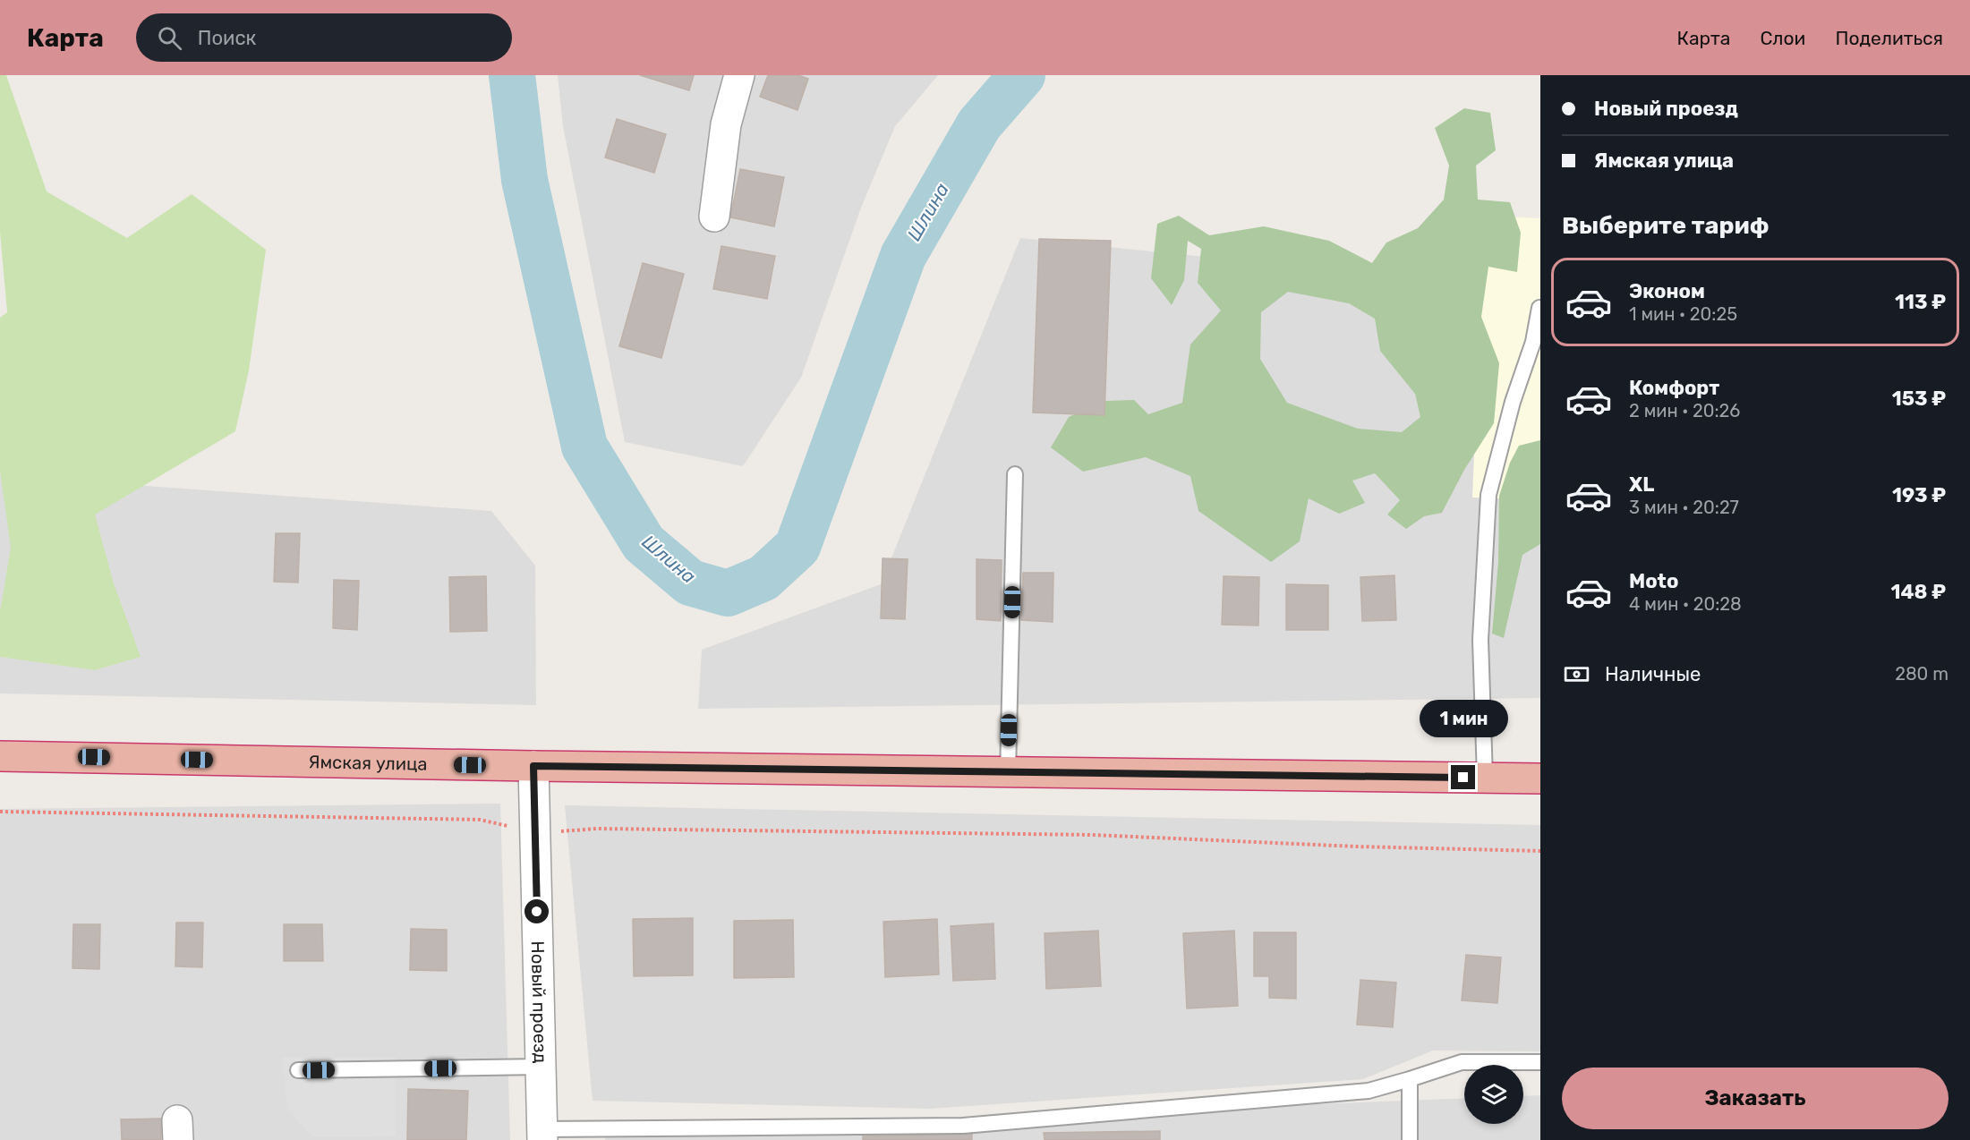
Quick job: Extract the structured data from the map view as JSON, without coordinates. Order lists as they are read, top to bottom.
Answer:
{
  "streets": {
    "highway": ["Ямская улица"],
    "street": ["Новый проезд"]
  },
  "crossings": [
    ["Ямская улица", "Новый проезд"]
  ],
  "water": ["Шлина"],
  "page": {
    "header": "Карта",
    "search": "Поиск",
    "nav": ["Карта", "Слои", "Поделиться"],
    "banner": ["Новый проезд", "Ямская улица"],
    "heading": "Выберите тариф",
    "list": [
      {
        "name": "Эконом",
        "note": "1 мин · 20:25",
        "value": "113 ₽"
      },
      {
        "name": "Комфорт",
        "note": "2 мин · 20:26",
        "value": "153 ₽"
      },
      {
        "name": "XL",
        "note": "3 мин · 20:27",
        "value": "193 ₽"
      },
      {
        "name": "Moto",
        "note": "4 мин · 20:28",
        "value": "148 ₽"
      }
    ],
    "pay": ["Наличные", "280 m"],
    "bubble": "1 мин",
    "buttons": "Заказать"
  }
}
